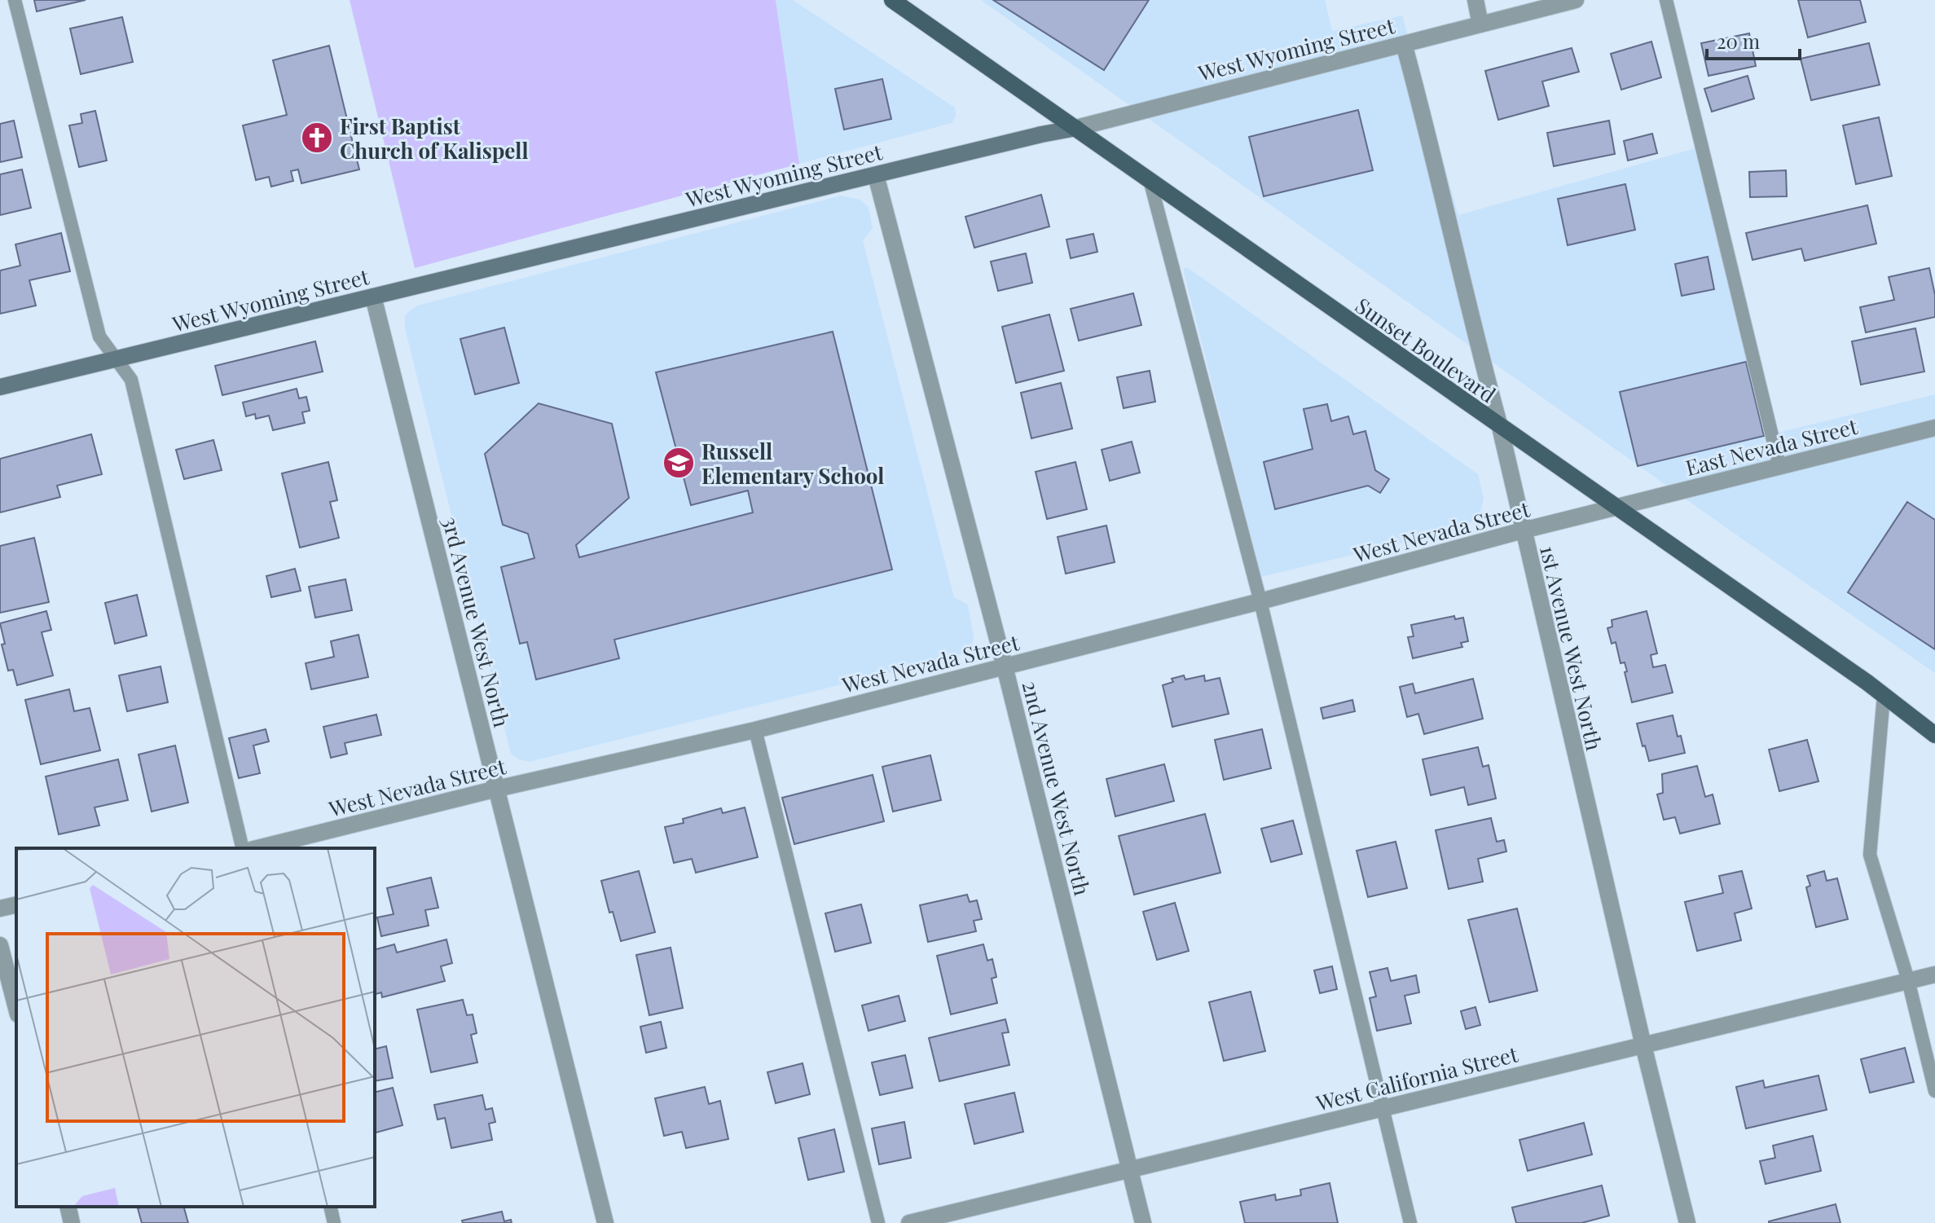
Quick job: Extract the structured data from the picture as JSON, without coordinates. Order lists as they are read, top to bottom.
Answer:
{
  "streets": {
    "main road": ["Sunset Boulevard"],
    "street": [
      "West Wyoming Street",
      "East Nevada Street",
      "West Nevada Street",
      "3rd Avenue West North",
      "1st Avenue West North",
      "2nd Avenue West North",
      "West California Street"
    ]
  },
  "crossings": [
    ["West Wyoming Street", "Sunset Boulevard"],
    ["West Wyoming Street", "3rd Avenue West North"],
    ["West Wyoming Street", "1st Avenue West North"],
    ["West Wyoming Street", "2nd Avenue West North"],
    ["Sunset Boulevard", "East Nevada Street"],
    ["Sunset Boulevard", "West Nevada Street"],
    ["Sunset Boulevard", "1st Avenue West North"],
    ["East Nevada Street", "West Nevada Street"],
    ["West Nevada Street", "3rd Avenue West North"],
    ["West Nevada Street", "1st Avenue West North"],
    ["West Nevada Street", "2nd Avenue West North"],
    ["1st Avenue West North", "West California Street"],
    ["2nd Avenue West North", "West California Street"]
  ],
  "places": {
    "church": ["First Baptist Church of Kalispell"],
    "school or university": ["Russell Elementary School"]
  },
  "scale_bar": "20 m"
}
